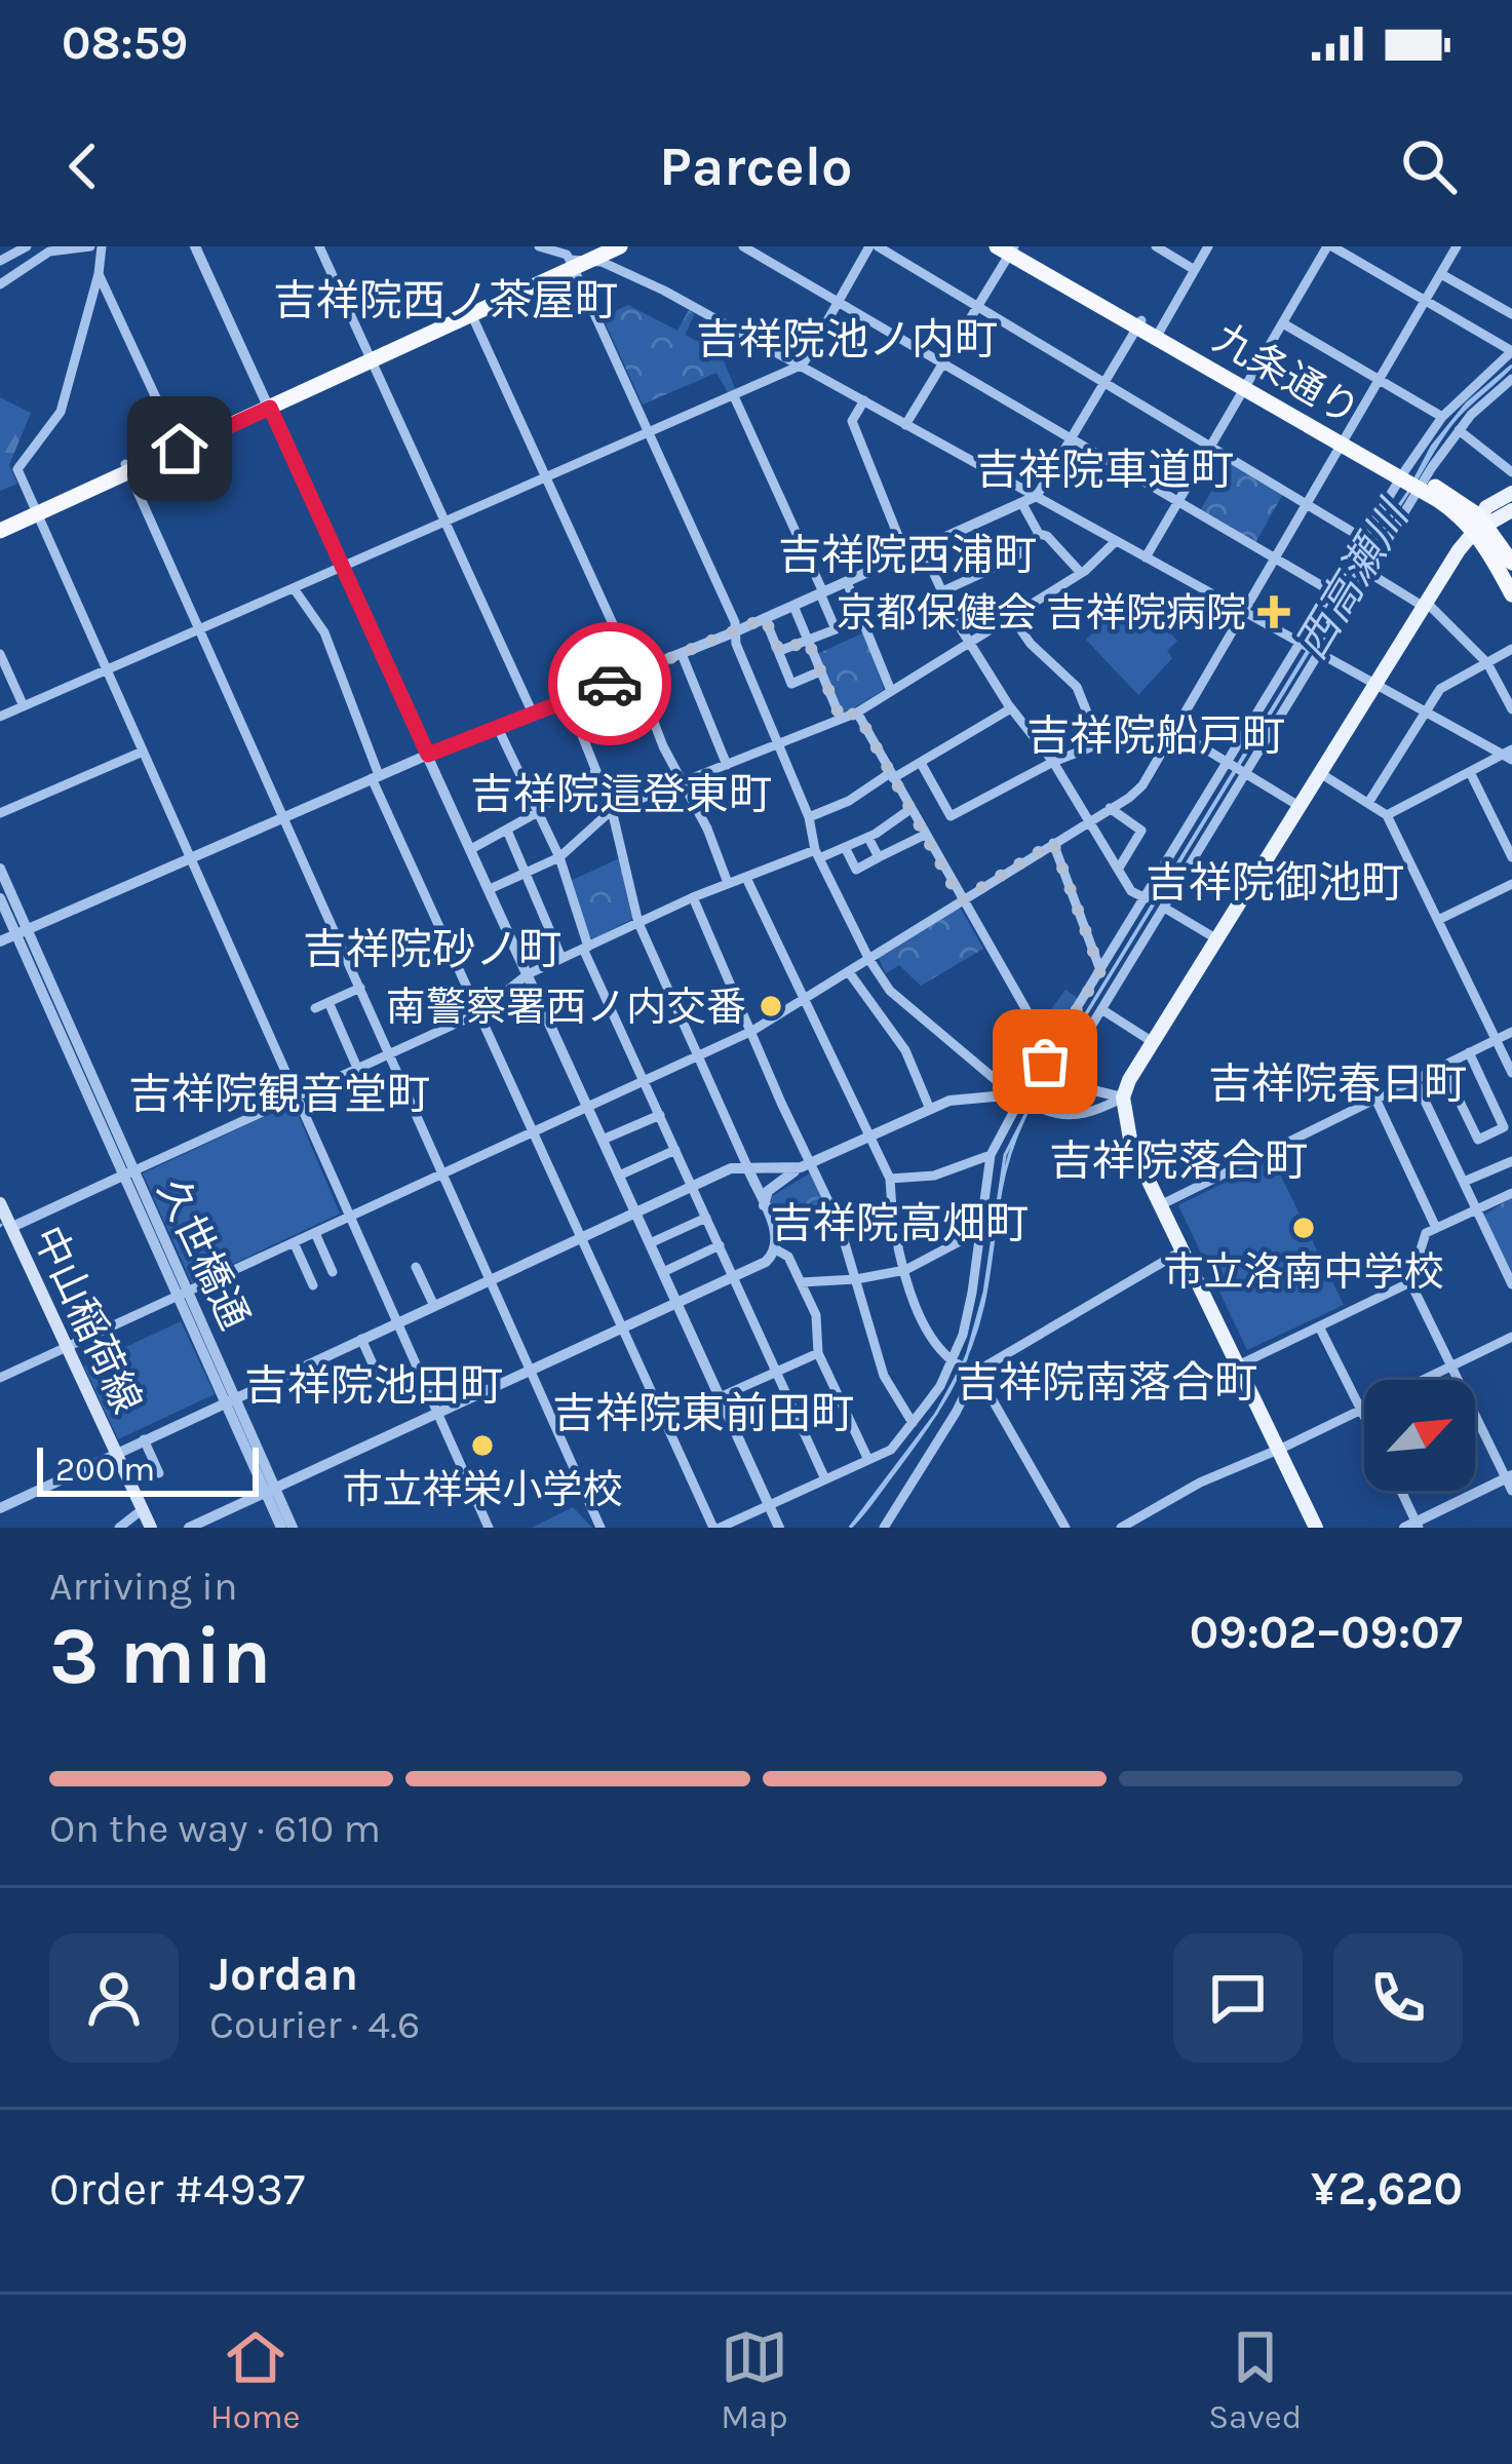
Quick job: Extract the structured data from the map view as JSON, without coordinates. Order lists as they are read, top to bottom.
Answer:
{
  "streets": {
    "highway": ["九条通り"],
    "main road": ["中山稲荷線"],
    "street": ["久世橋通"]
  },
  "districts": [
    "吉祥院西ノ茶屋町",
    "吉祥院池ノ内町",
    "吉祥院車道町",
    "吉祥院西浦町",
    "吉祥院船戸町",
    "吉祥院這登東町",
    "吉祥院御池町",
    "吉祥院砂ノ町",
    "吉祥院春日町",
    "吉祥院観音堂町",
    "吉祥院落合町",
    "吉祥院高畑町",
    "吉祥院南落合町",
    "吉祥院池田町",
    "吉祥院東前田町"
  ],
  "water": ["西高瀬川"],
  "places": {
    "health": ["京都保健会 吉祥院病院"],
    "other": ["南警察署西ノ内交番", "市立洛南中学校", "市立祥栄小学校"]
  },
  "scale_bar": "200 m",
  "north": "top right",
  "page": {
    "status": "08:59",
    "header": "Parcelo",
    "scale": "200 m",
    "heading": ["3 min", "Arriving in", "09:02–09:07"],
    "panel": [
      "Jordan",
      "Courier · 4.6",
      "Order #4937",
      "¥2,620"
    ],
    "bar": "On the way · 610 m",
    "tabs": ["Home", "Map", "Saved"]
  }
}
